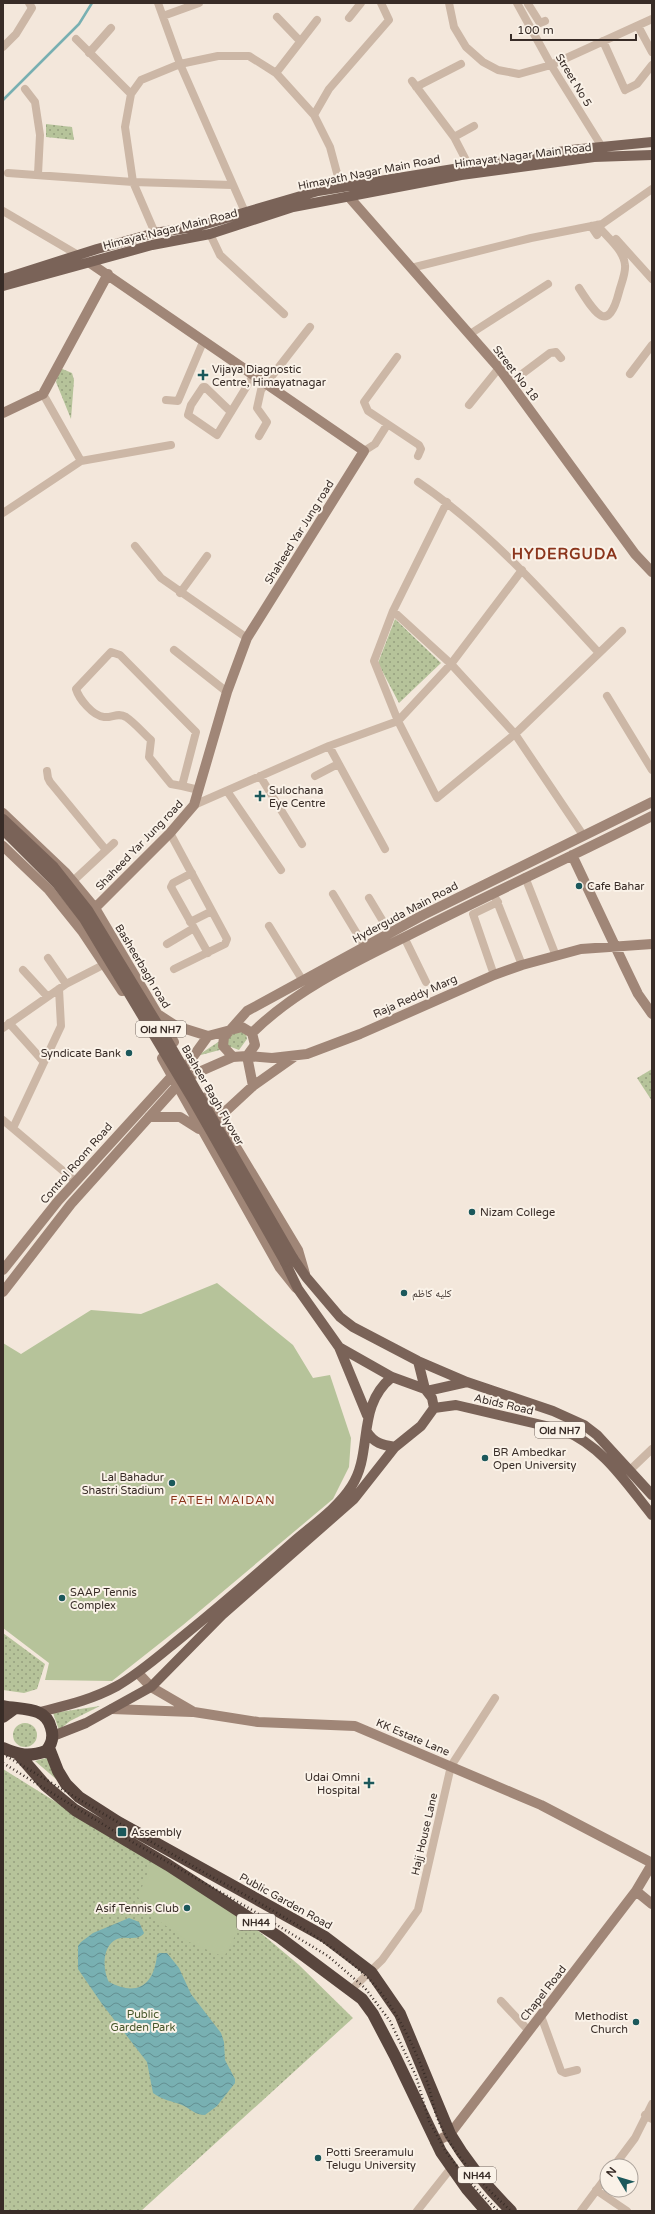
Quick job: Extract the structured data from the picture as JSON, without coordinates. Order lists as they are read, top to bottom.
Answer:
{
  "streets": {
    "highway": ["Public Garden Road", "NH44"],
    "main road": [
      "Himayat Nagar Main Road",
      "Himayath Nagar Main Road",
      "Street No 18",
      "Shaheed Yar Jung road",
      "Hyderguda Main Road",
      "Basheerbagh road",
      "Raja Reddy Marg",
      "Old NH7",
      "Basheer Bagh Flyover",
      "Control Room Road",
      "Abids Road",
      "KK Estate Lane",
      "Chapel Road"
    ],
    "street": ["Street No 5", "Hajj House Lane"]
  },
  "crossings": [
    ["Street No 5", "Himayath Nagar Main Road"],
    ["Himayat Nagar Main Road", "Street No 18"],
    ["Shaheed Yar Jung road", "Basheerbagh road"],
    ["Hyderguda Main Road", "Raja Reddy Marg"],
    ["Basheerbagh road", "Raja Reddy Marg"],
    ["Basheerbagh road", "Old NH7"],
    ["Basheerbagh road", "Basheer Bagh Flyover"],
    ["Basheerbagh road", "Control Room Road"],
    ["Old NH7", "Basheer Bagh Flyover"],
    ["Old NH7", "Abids Road"],
    ["KK Estate Lane", "Hajj House Lane"],
    ["KK Estate Lane", "Chapel Road"],
    ["Hajj House Lane", "Public Garden Road"],
    ["Hajj House Lane", "NH44"],
    ["Public Garden Road", "NH44"],
    ["Public Garden Road", "Chapel Road"],
    ["NH44", "Chapel Road"]
  ],
  "districts": ["HYDERGUDA", "FATEH MAIDAN"],
  "parks": ["Public Garden Park"],
  "places": {
    "health": ["Vijaya Diagnostic Centre, Himayatnagar", "Sulochana Eye Centre", "Udai Omni Hospital"],
    "other": [
      "Cafe Bahar",
      "Syndicate Bank",
      "Nizam College",
      "كليه كاظم",
      "BR Ambedkar Open University",
      "Lal Bahadur Shastri Stadium",
      "SAAP Tennis Complex",
      "Asif Tennis Club",
      "Methodist Church",
      "Potti Sreeramulu Telugu University"
    ],
    "transit": ["Assembly"]
  },
  "scale_bar": "100 m",
  "north": "top left"
}
